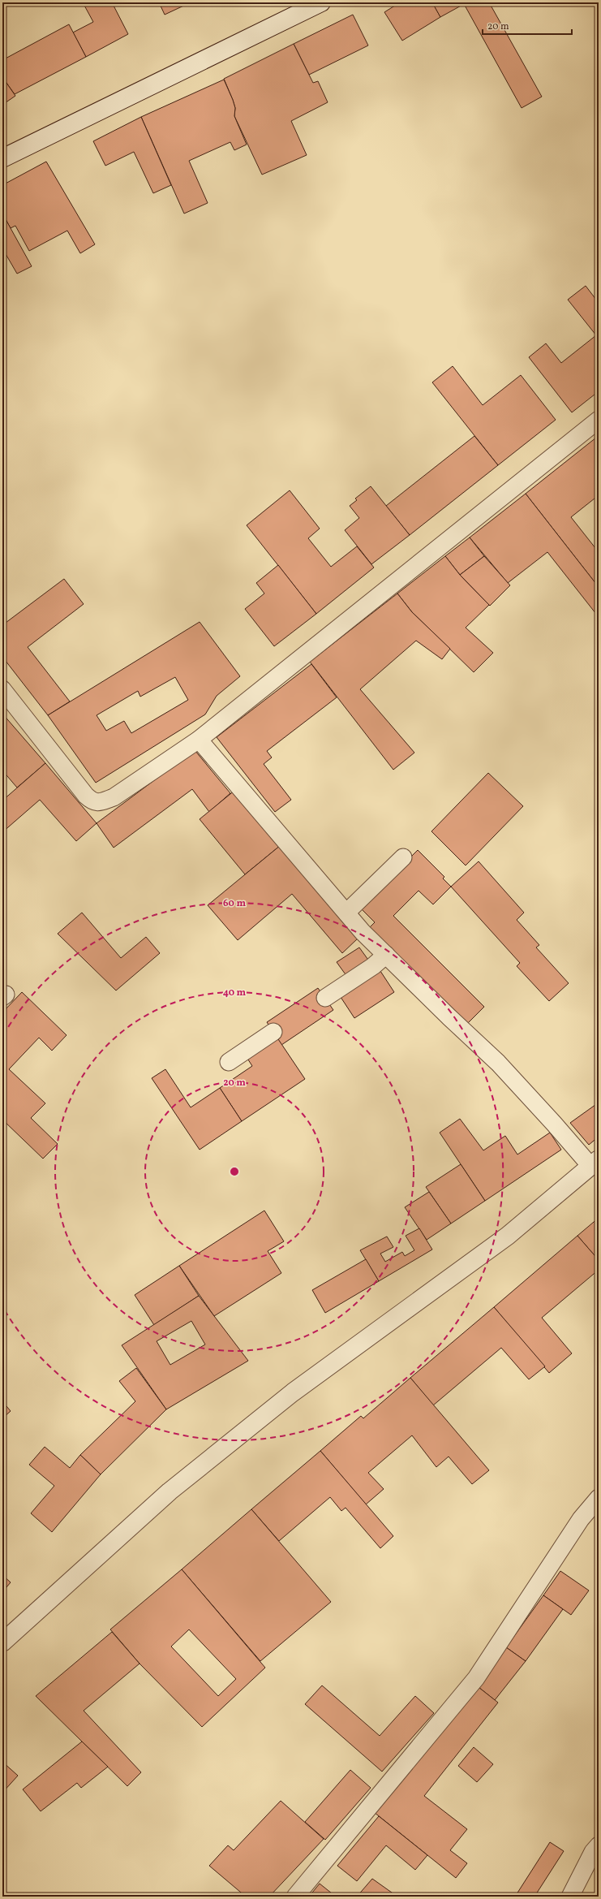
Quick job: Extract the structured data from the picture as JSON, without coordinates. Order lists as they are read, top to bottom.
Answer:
{
  "scale_bar": "20 m",
  "rings": ["60 m", "40 m", "20 m"]
}
